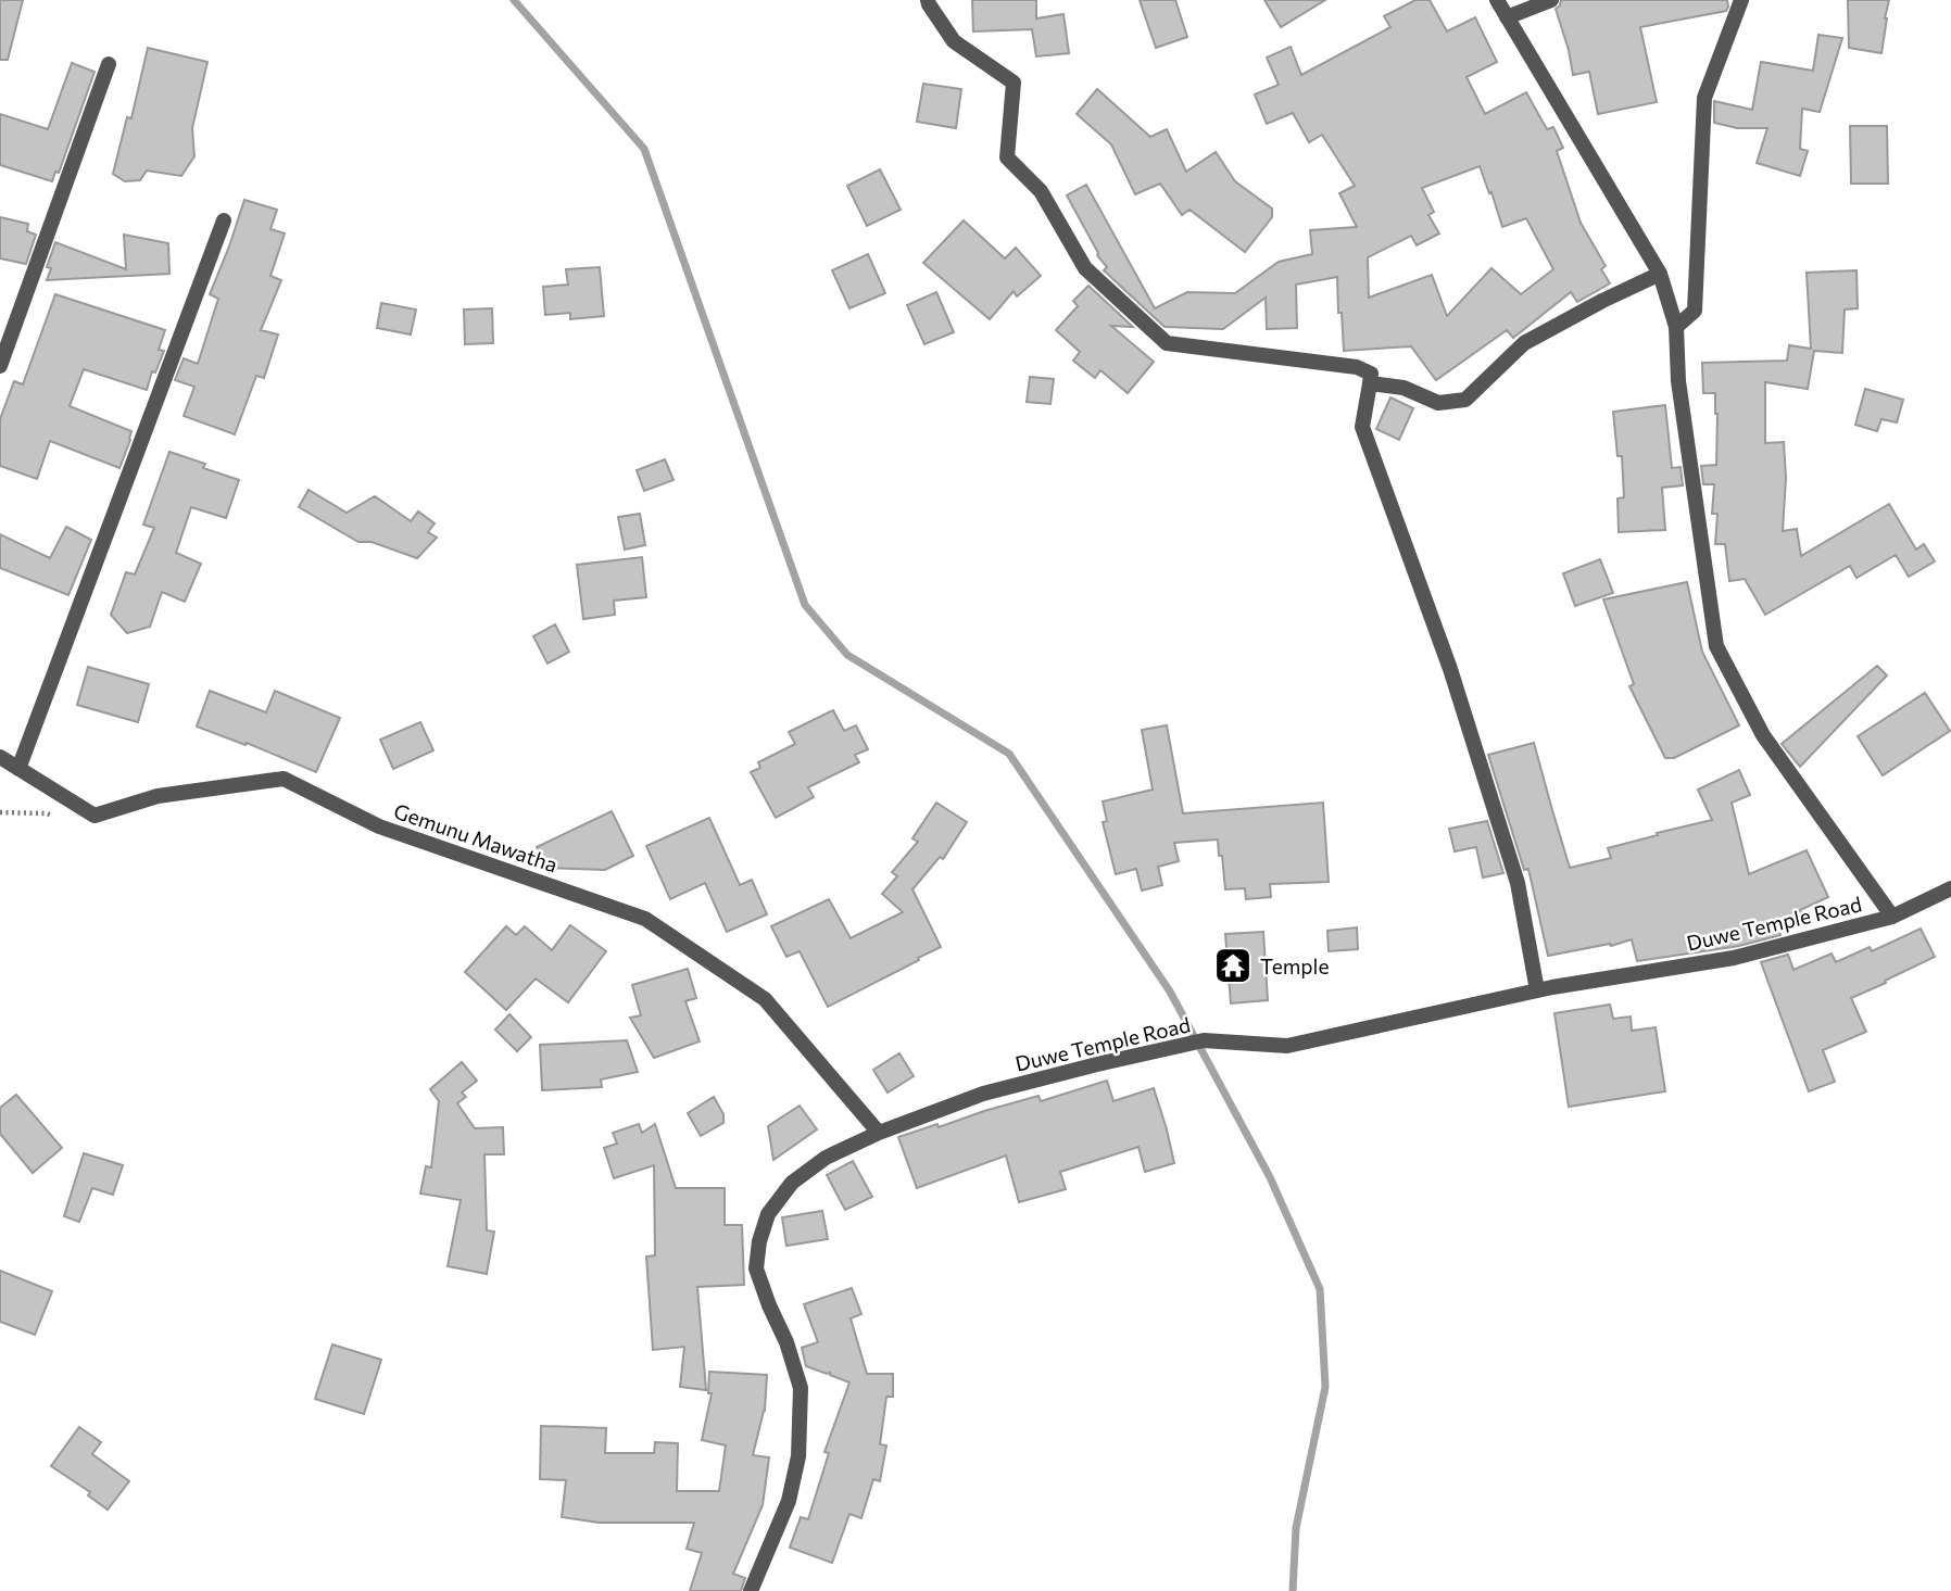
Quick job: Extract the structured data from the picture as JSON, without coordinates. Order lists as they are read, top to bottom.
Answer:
{
  "streets": {
    "street": ["Gemunu Mawatha", "Duwe Temple Road"]
  },
  "crossings": [
    ["Gemunu Mawatha", "Duwe Temple Road"]
  ],
  "places": {
    "temple": ["Temple"]
  }
}
